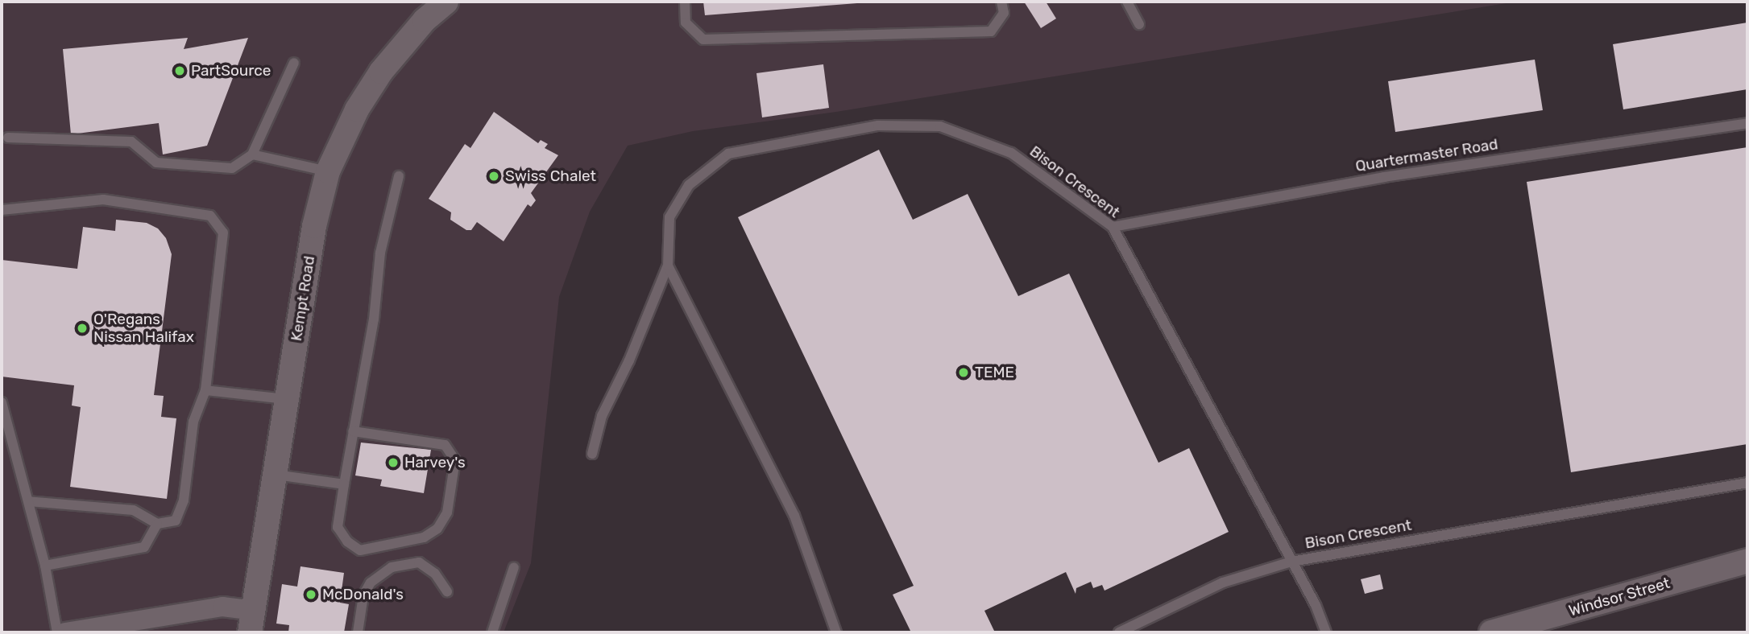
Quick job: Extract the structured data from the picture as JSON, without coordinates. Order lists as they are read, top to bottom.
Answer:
{
  "streets": {
    "street": ["Kempt Road", "Windsor Street"],
    "lane": ["Quartermaster Road", "Bison Crescent"]
  },
  "crossings": [
    ["Quartermaster Road", "Bison Crescent"]
  ],
  "places": [
    "PartSource",
    "Swiss Chalet",
    "O'Regans Nissan Halifax",
    "TEME",
    "Harvey's",
    "McDonald's"
  ]
}
